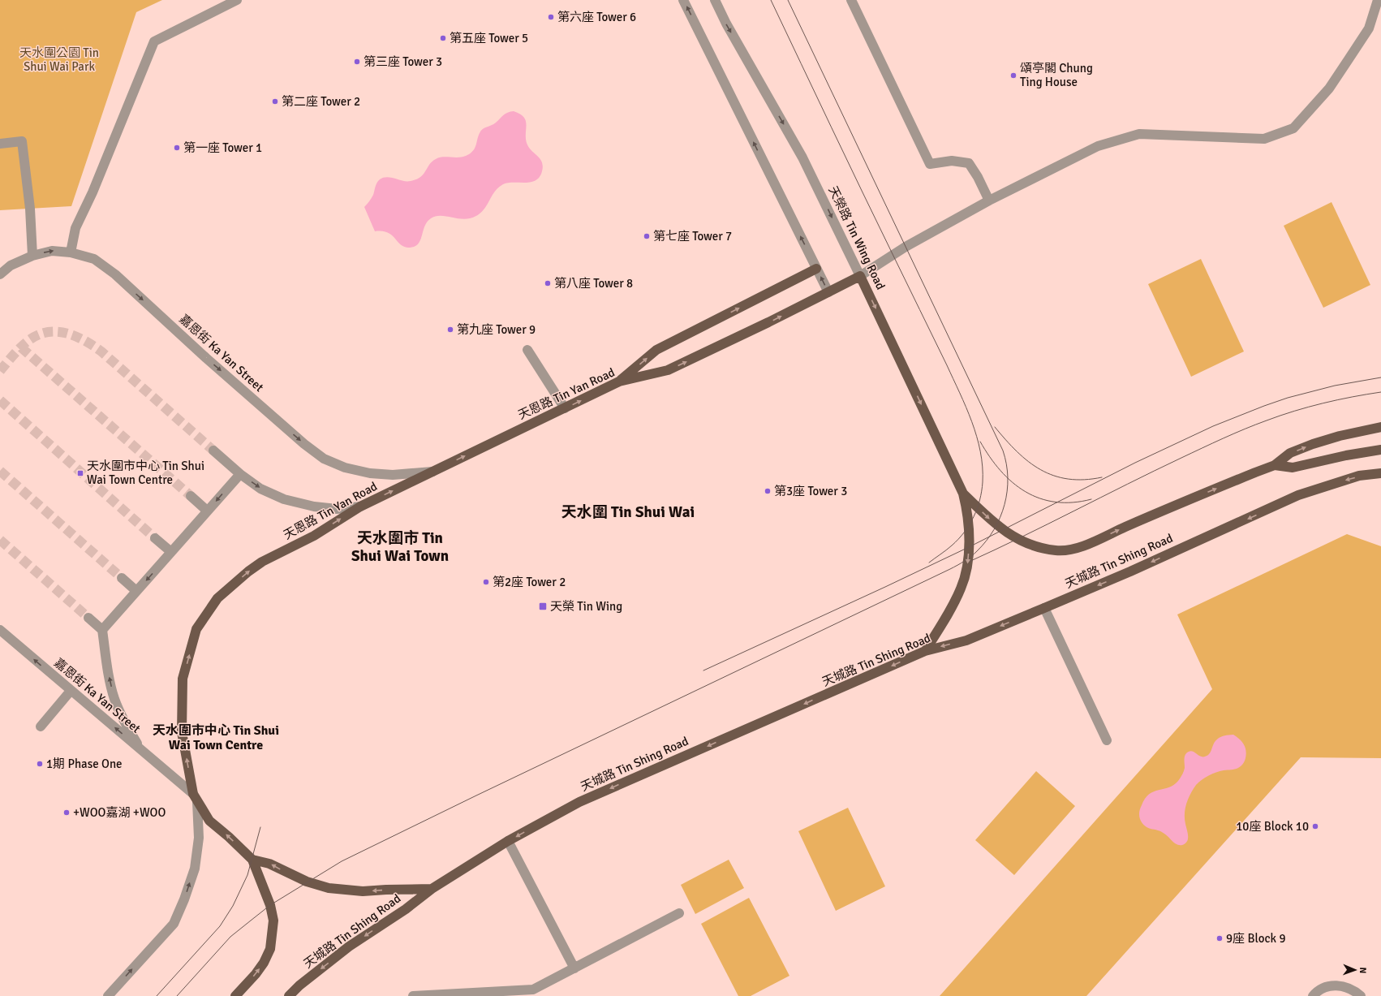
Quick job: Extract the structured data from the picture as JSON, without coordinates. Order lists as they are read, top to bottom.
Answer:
{
  "streets": {
    "main road": ["天榮路 Tin Wing Road", "天恩路 Tin Yan Road", "天城路 Tin Shing Road"],
    "street": ["嘉恩街 Ka Yan Street"]
  },
  "crossings": [
    ["天榮路 Tin Wing Road", "天恩路 Tin Yan Road"],
    ["天榮路 Tin Wing Road", "天城路 Tin Shing Road"],
    ["嘉恩街 Ka Yan Street", "天恩路 Tin Yan Road"]
  ],
  "one_way": ["天恩路 Tin Yan Road", "天城路 Tin Shing Road"],
  "districts": ["天水圍 Tin Shui Wai", "天水圍市 Tin Shui Wai Town", "天水圍市中心 Tin Shui Wai Town Centre"],
  "parks": ["天水圍公園 Tin Shui Wai Park"],
  "places": {
    "other": [
      "第六座 Tower 6",
      "第五座 Tower 5",
      "第三座 Tower 3",
      "頌亭閣 Chung Ting House",
      "第二座 Tower 2",
      "第一座 Tower 1",
      "第七座 Tower 7",
      "第八座 Tower 8",
      "第九座 Tower 9",
      "第3座 Tower 3",
      "第2座 Tower 2",
      "1期 Phase One",
      "+WOO嘉湖 +WOO",
      "10座 Block 10",
      "9座 Block 9"
    ],
    "transit": ["天水圍市中心 Tin Shui Wai Town Centre", "天榮 Tin Wing"]
  },
  "north": "right"
}
